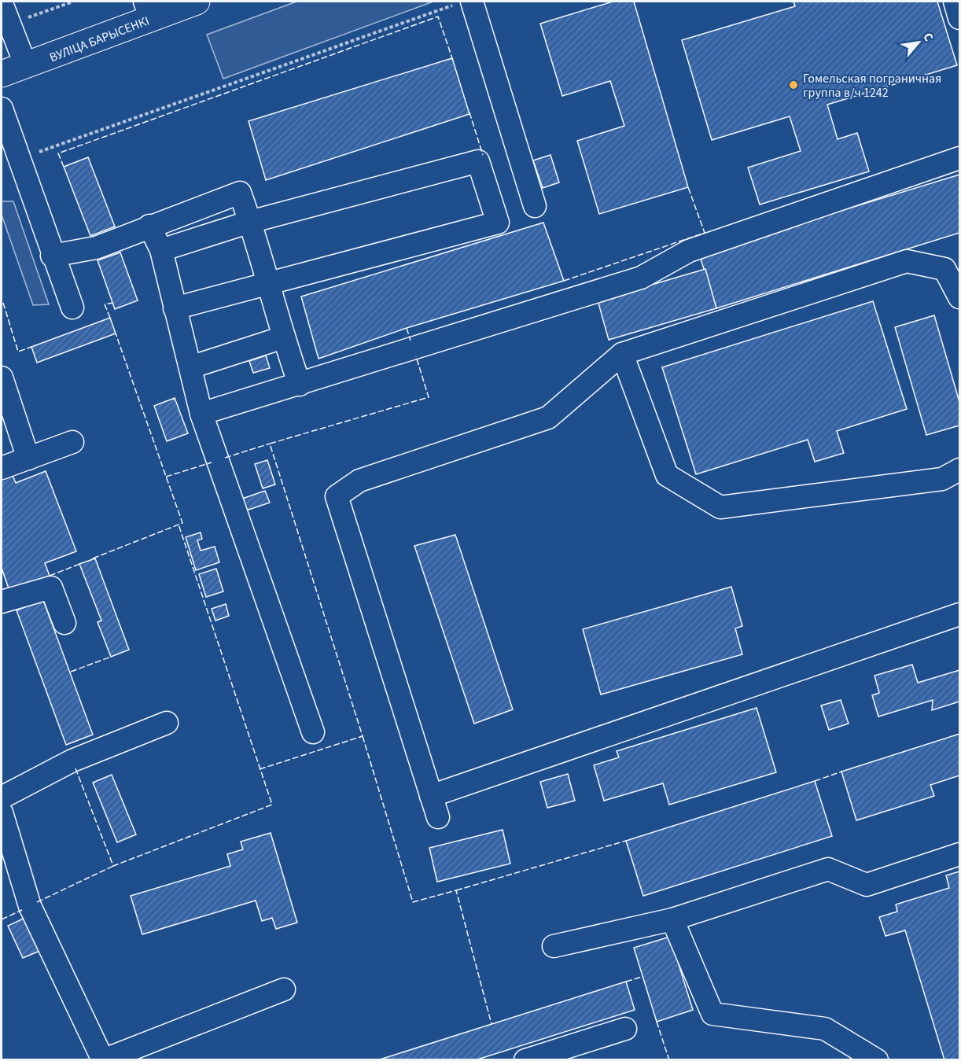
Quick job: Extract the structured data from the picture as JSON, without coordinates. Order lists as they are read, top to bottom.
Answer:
{
  "streets": {
    "main road": ["ВУЛІЦА БАРЫСЕНКІ"]
  },
  "places": ["Гомельская пограничная группа в/ч 1242"],
  "north": "top right"
}
